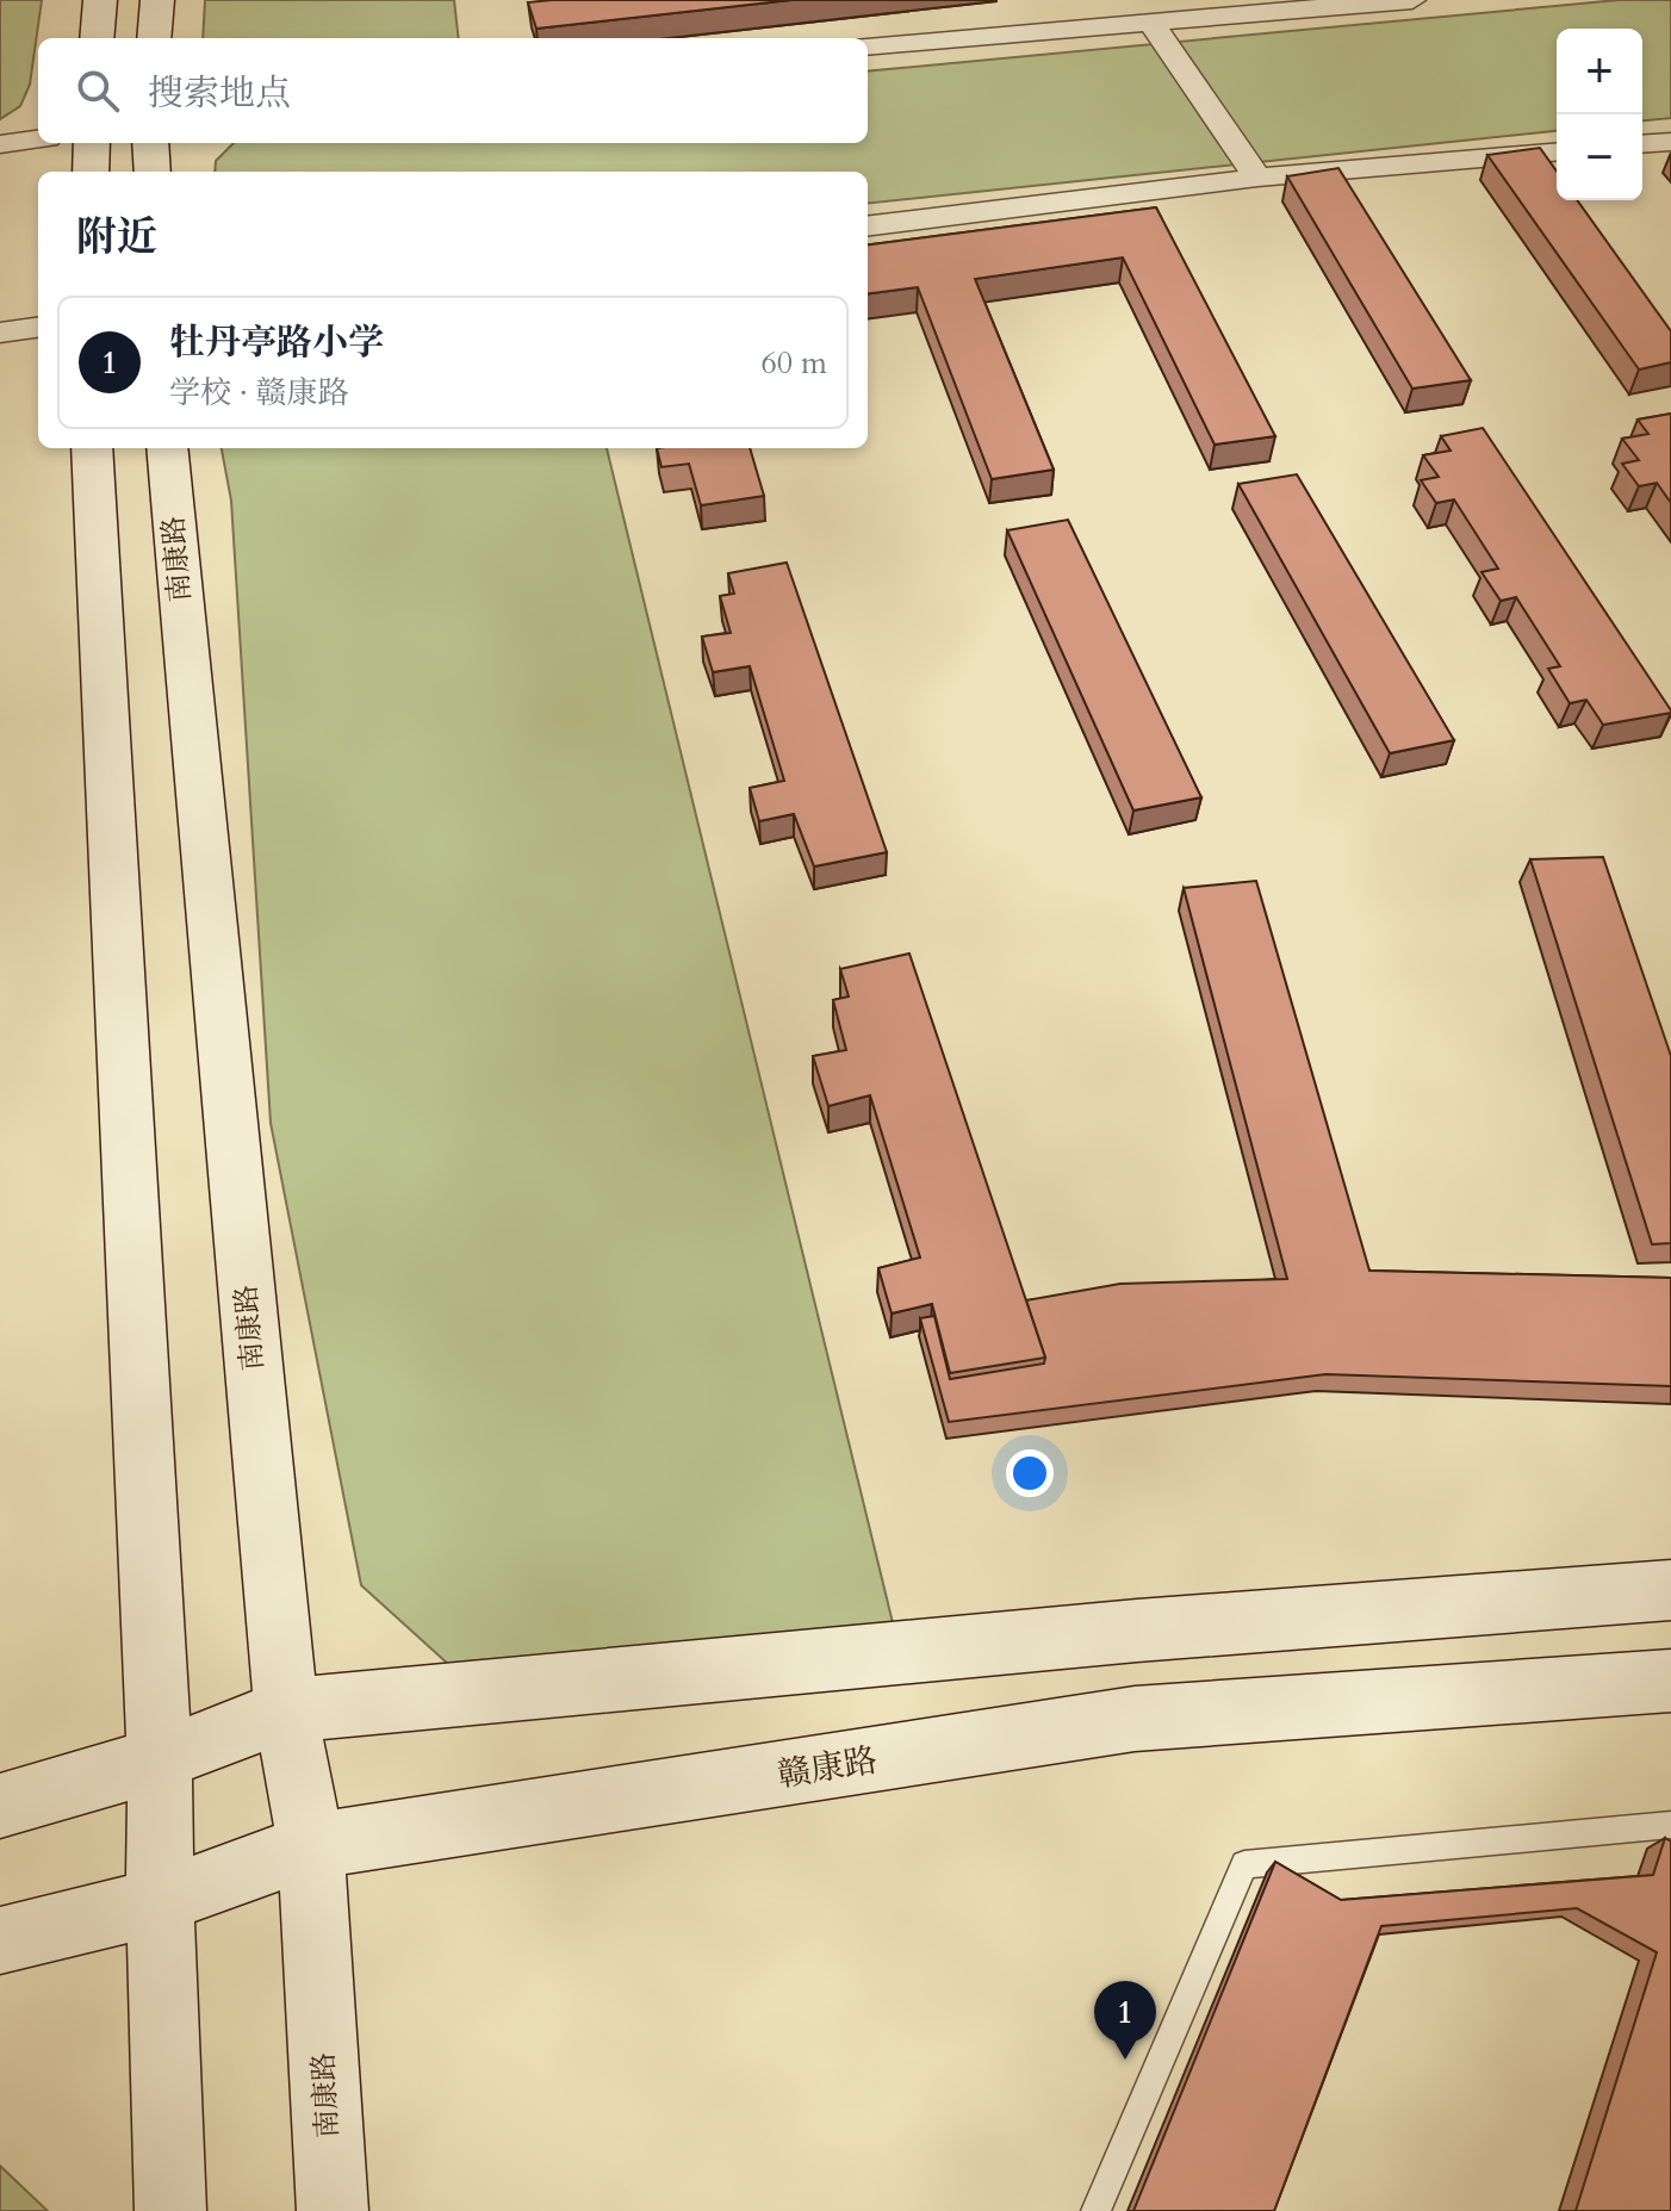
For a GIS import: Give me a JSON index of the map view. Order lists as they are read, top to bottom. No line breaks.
{"streets":{"main road":["南康路","赣康路"]},"crossings":[["南康路","赣康路"]],"page":{"map_buttons":["+","−"],"search":"搜索地点","heading":"附近","list":[{"mark":"1","name":"牡丹亭路小学","note":"学校 · 赣康路","value":"60 m"}],"pins":"1"}}
